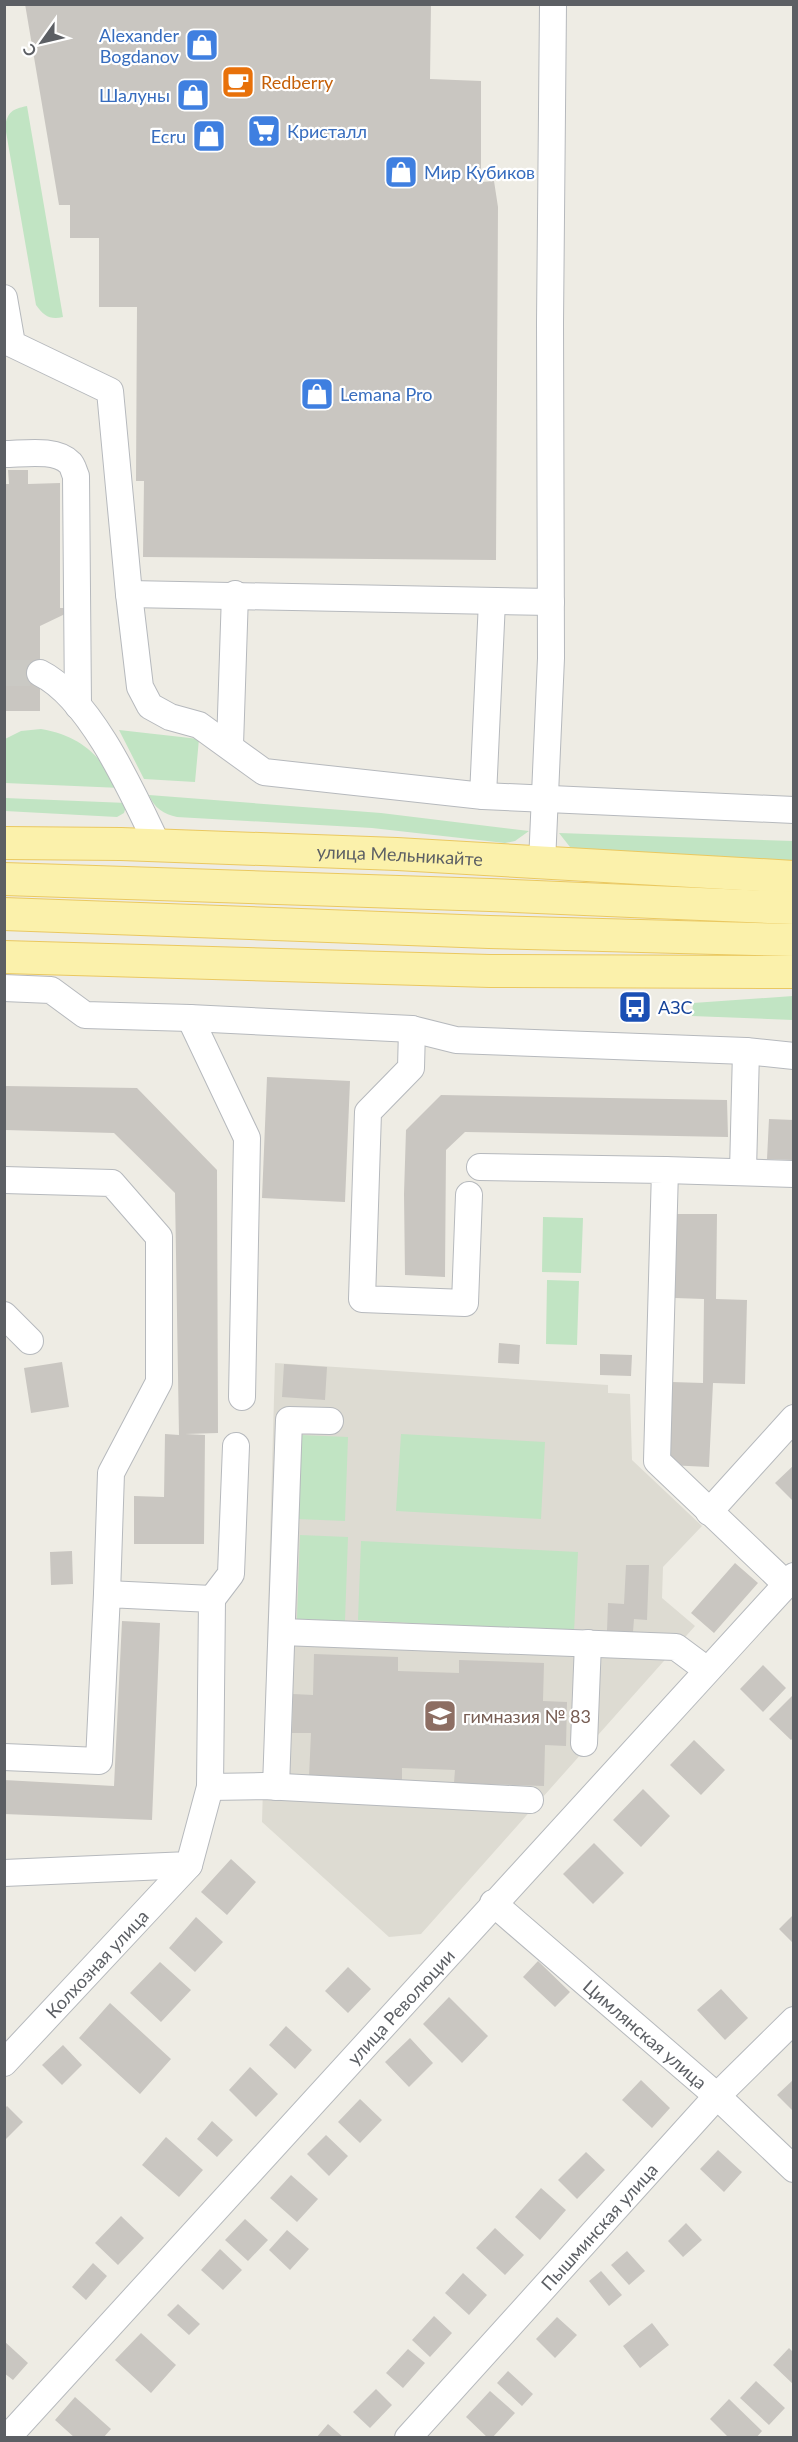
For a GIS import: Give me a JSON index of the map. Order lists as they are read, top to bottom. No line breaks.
{"streets":{"main road":["улица Мельникайте"],"street":["Колхозная улица","улица Революции","Цимлянская улица","Пышминская улица"]},"crossings":[["улица Революции","Цимлянская улица"],["Цимлянская улица","Пышминская улица"]],"places":{"shop":["Alexander Bogdanov","Шалуны","Ecru","Мир Кубиков","Lemana Pro"],"cafe":["Redberry"],"supermarket":["Кристалл"],"bus stop":["АЗС"],"school or university":["гимназия № 83"]},"north":"bottom left"}
